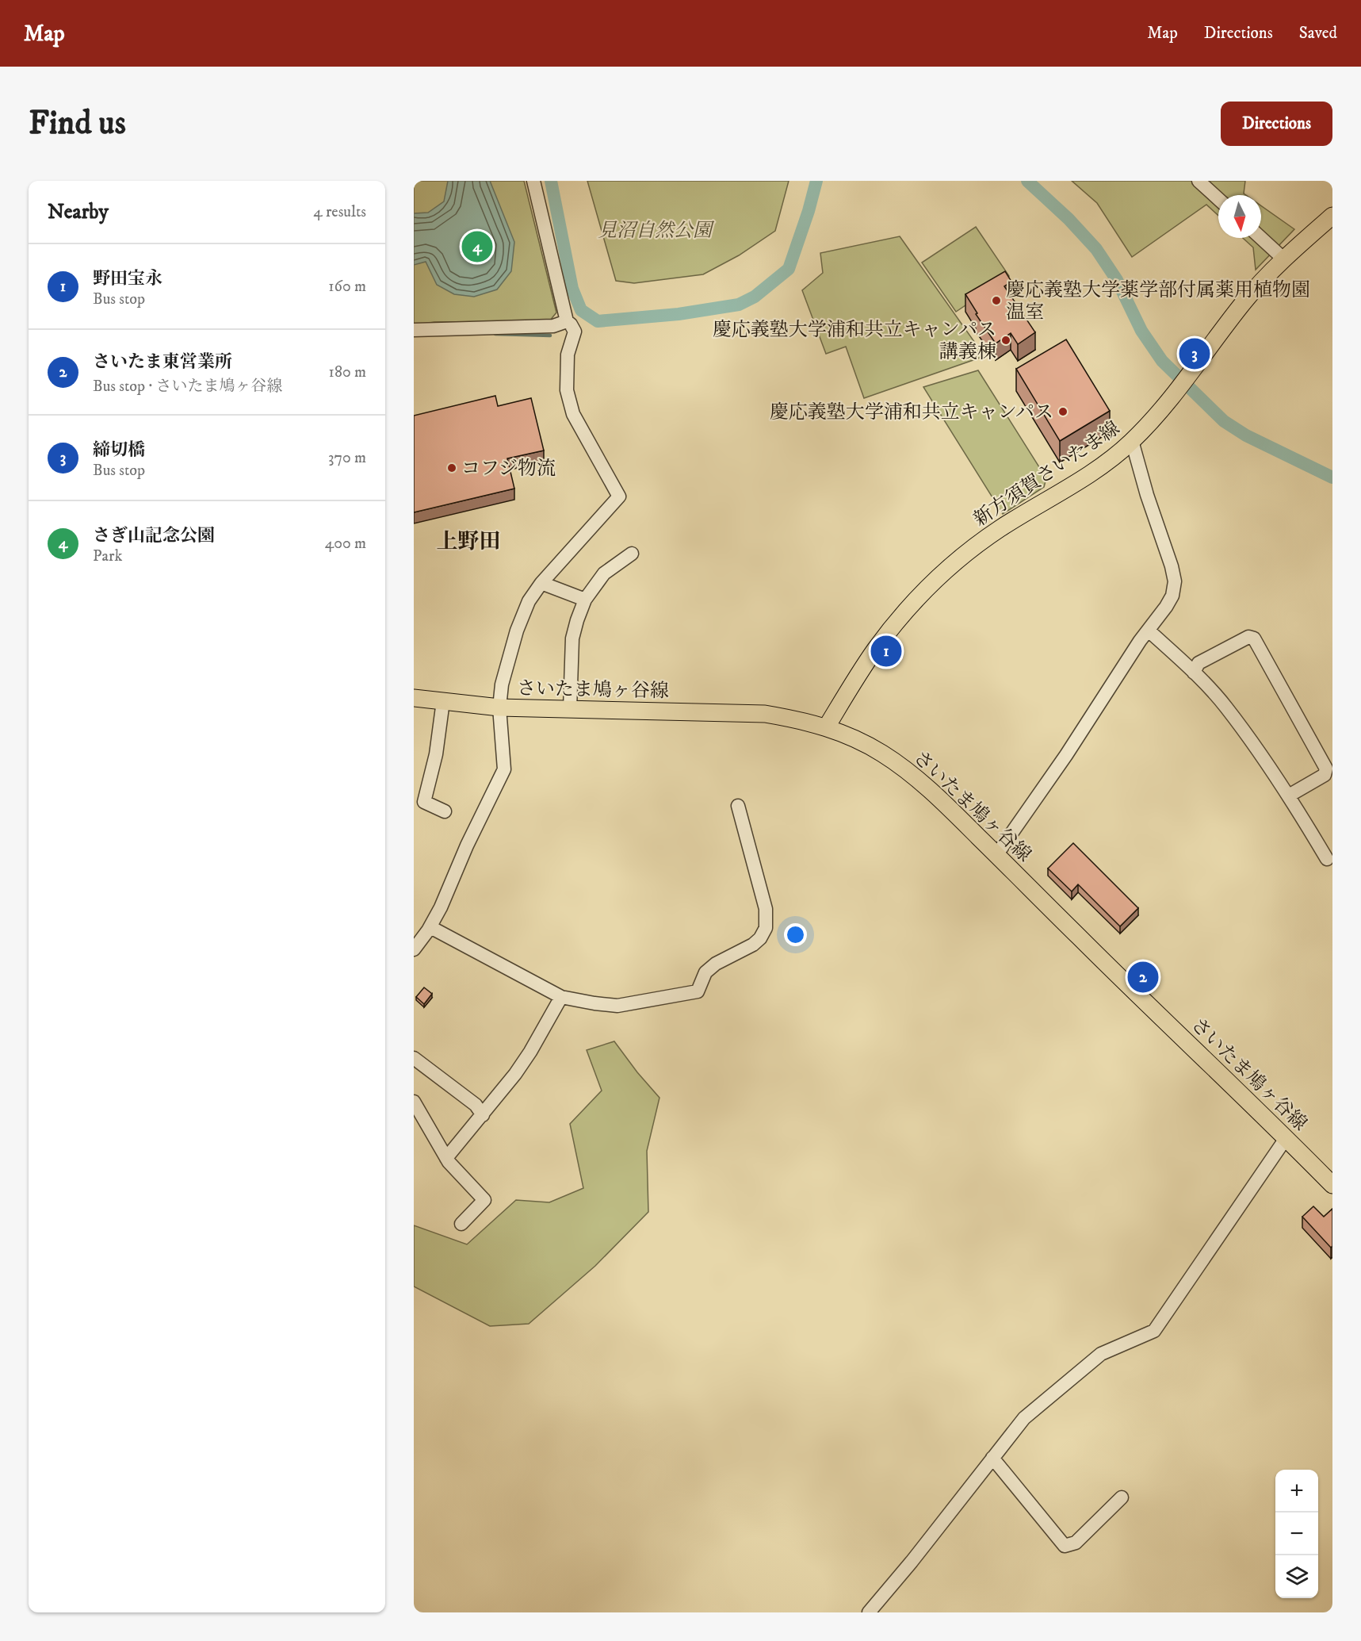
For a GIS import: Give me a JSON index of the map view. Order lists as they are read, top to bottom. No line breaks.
{"streets":{"main road":["新方須賀さいたま線","さいたま鳩ヶ谷線"]},"crossings":[["新方須賀さいたま線","さいたま鳩ヶ谷線"]],"districts":["上野田"],"parks":["見沼自然公園"],"places":["慶応義塾大学薬学部付属薬用植物園 温室","慶応義塾大学浦和共立キャンパス 講義棟","慶応義塾大学浦和共立キャンパス","コフジ物流"],"north":"bottom","page":{"header":"Map","nav":["Map","Directions","Saved"],"buttons":"Directions","title":"Find us","heading":["Nearby","4 results"],"pins":["4","3","1","2"],"list":[{"mark":"1","name":"野田宝永","note":"Bus stop","value":"160 m"},{"mark":"2","name":"さいたま東営業所","note":"Bus stop · さいたま鳩ヶ谷線","value":"180 m"},{"mark":"3","name":"締切橋","note":"Bus stop","value":"370 m"},{"mark":"4","name":"さぎ山記念公園","note":"Park","value":"400 m"}],"map_buttons":["+","−"]}}
